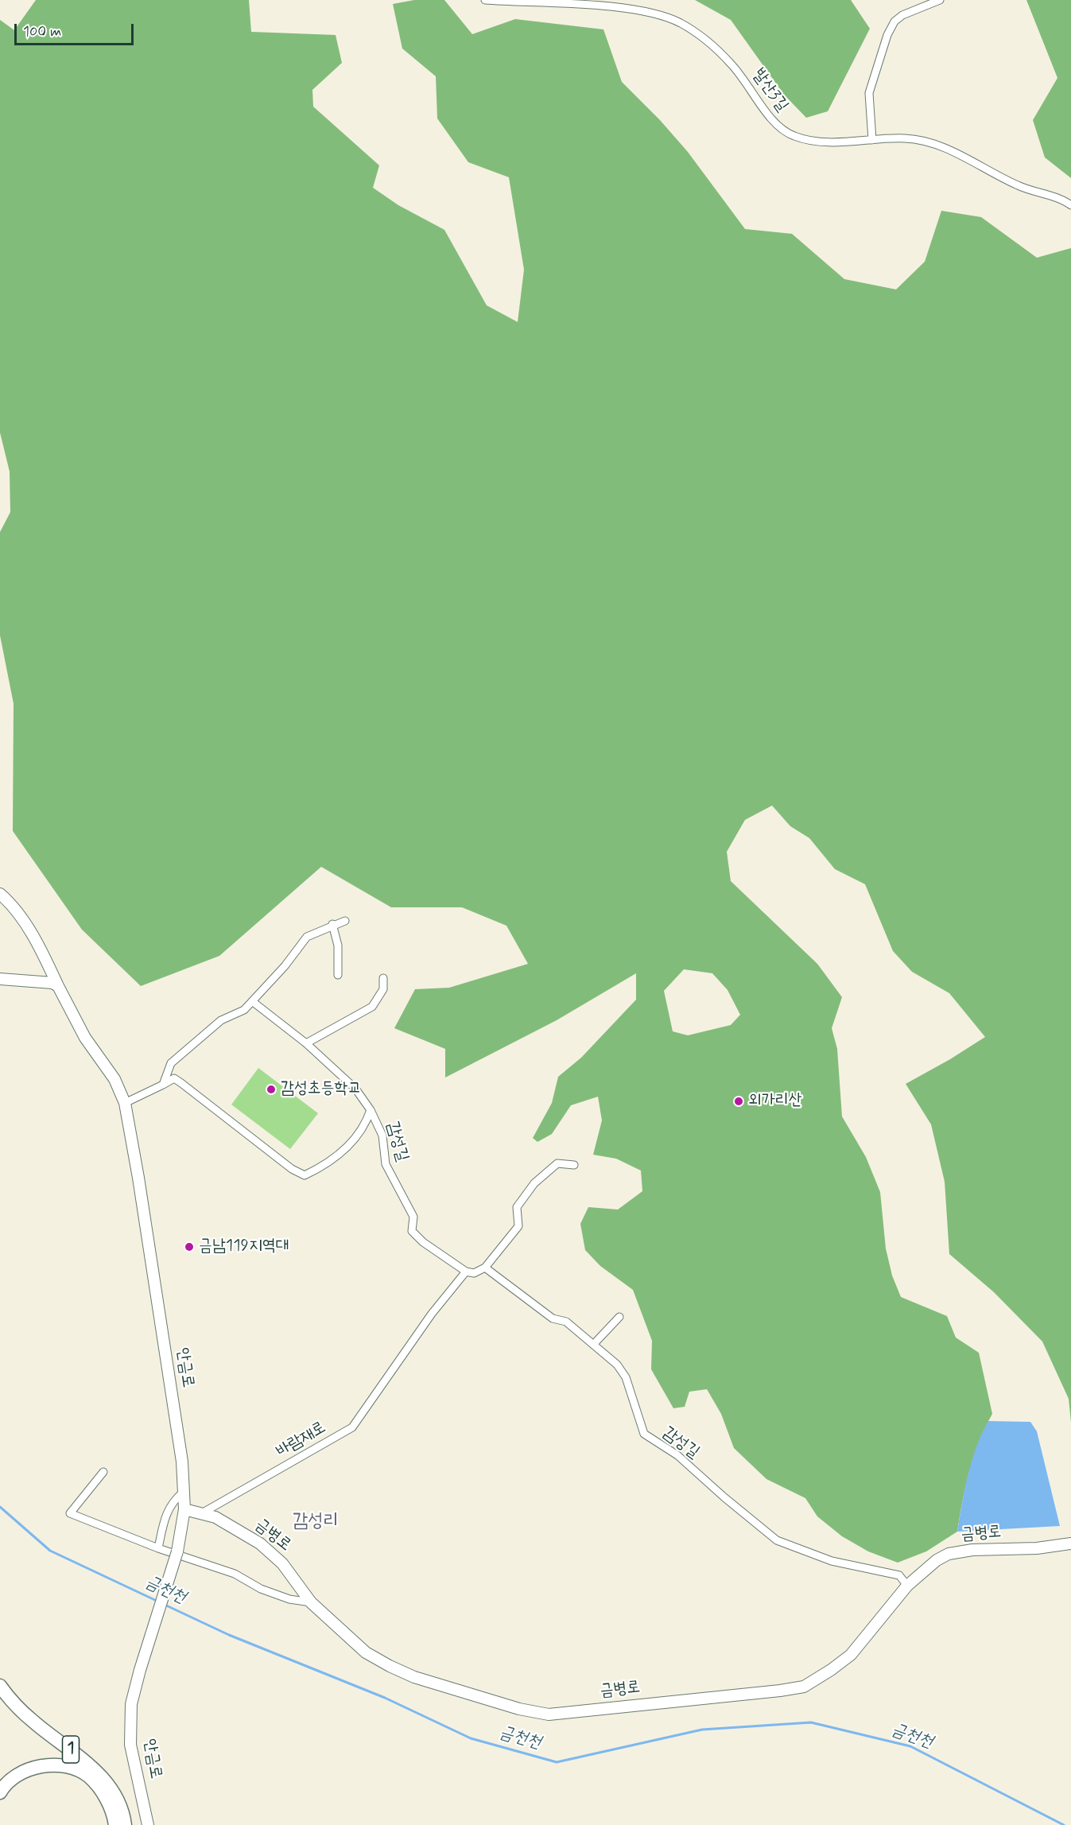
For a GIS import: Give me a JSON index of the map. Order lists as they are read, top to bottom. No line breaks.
{"streets":{"highway":["1"],"street":["발산3길","감성길","안금로","바람재로","금병로"]},"crossings":[["감성길","바람재로"],["감성길","금병로"],["안금로","금병로"],["바람재로","금병로"]],"districts":["감성리"],"water":["금천천"],"places":["감성초등학교","외가리산","금남119지역대"],"scale_bar":"100 m"}
